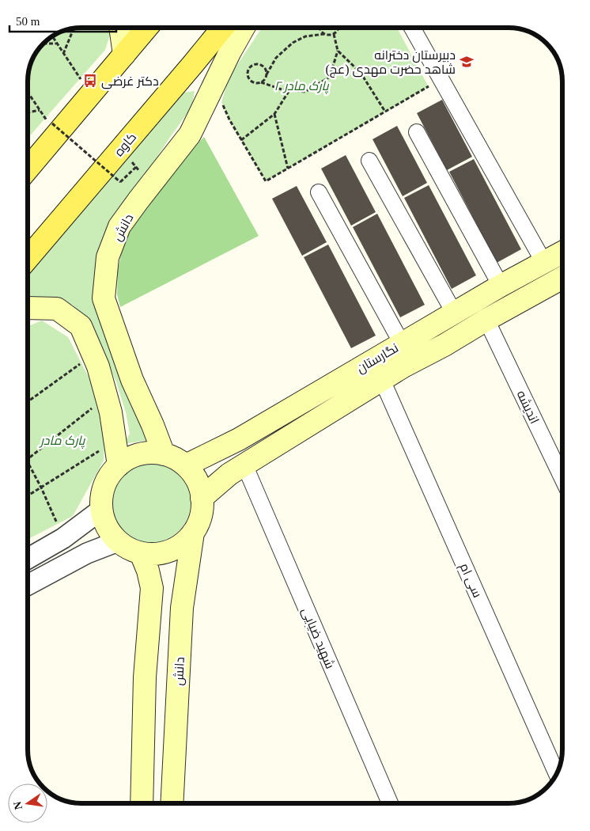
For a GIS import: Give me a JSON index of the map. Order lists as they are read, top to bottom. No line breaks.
{"streets":{"main road":["کاوه","دانش","نگارستان"],"street":["اندیشه","سی ام","شهید ضیایی"]},"crossings":[["دانش","نگارستان"],["نگارستان","اندیشه"],["نگارستان","سی ام"],["نگارستان","شهید ضیایی"]],"parks":["پارک مادر ۲","پارک مادر"],"places":{"school or university":["دبیرستان دخترانه شاهد حضرت مهدی (عج)"],"bus stop":["دکتر غرضی"]},"scale_bar":"50 m","north":"left"}
